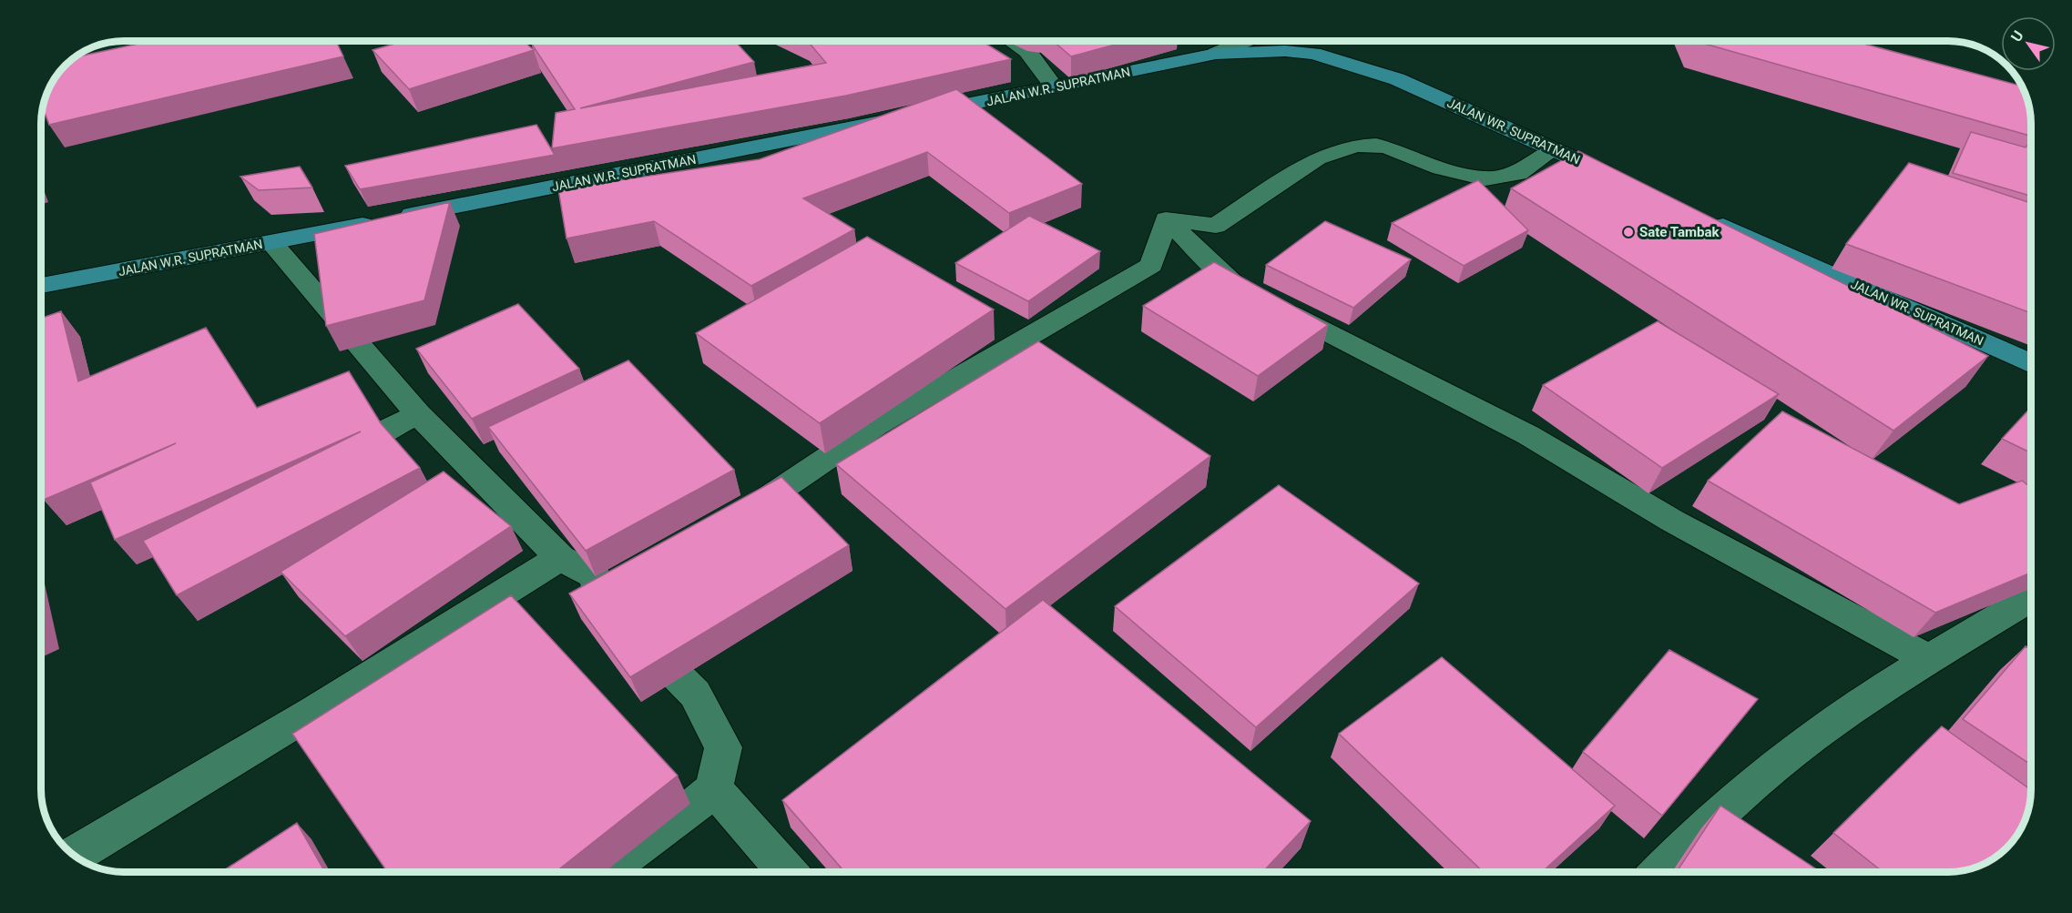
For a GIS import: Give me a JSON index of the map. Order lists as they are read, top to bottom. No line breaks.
{"streets":{"main road":["JALAN W.R. SUPRATMAN","JALAN WR. SUPRATMAN"]},"crossings":[["JALAN W.R. SUPRATMAN","JALAN WR. SUPRATMAN"]],"places":["Sate Tambak"],"north":"top left"}
